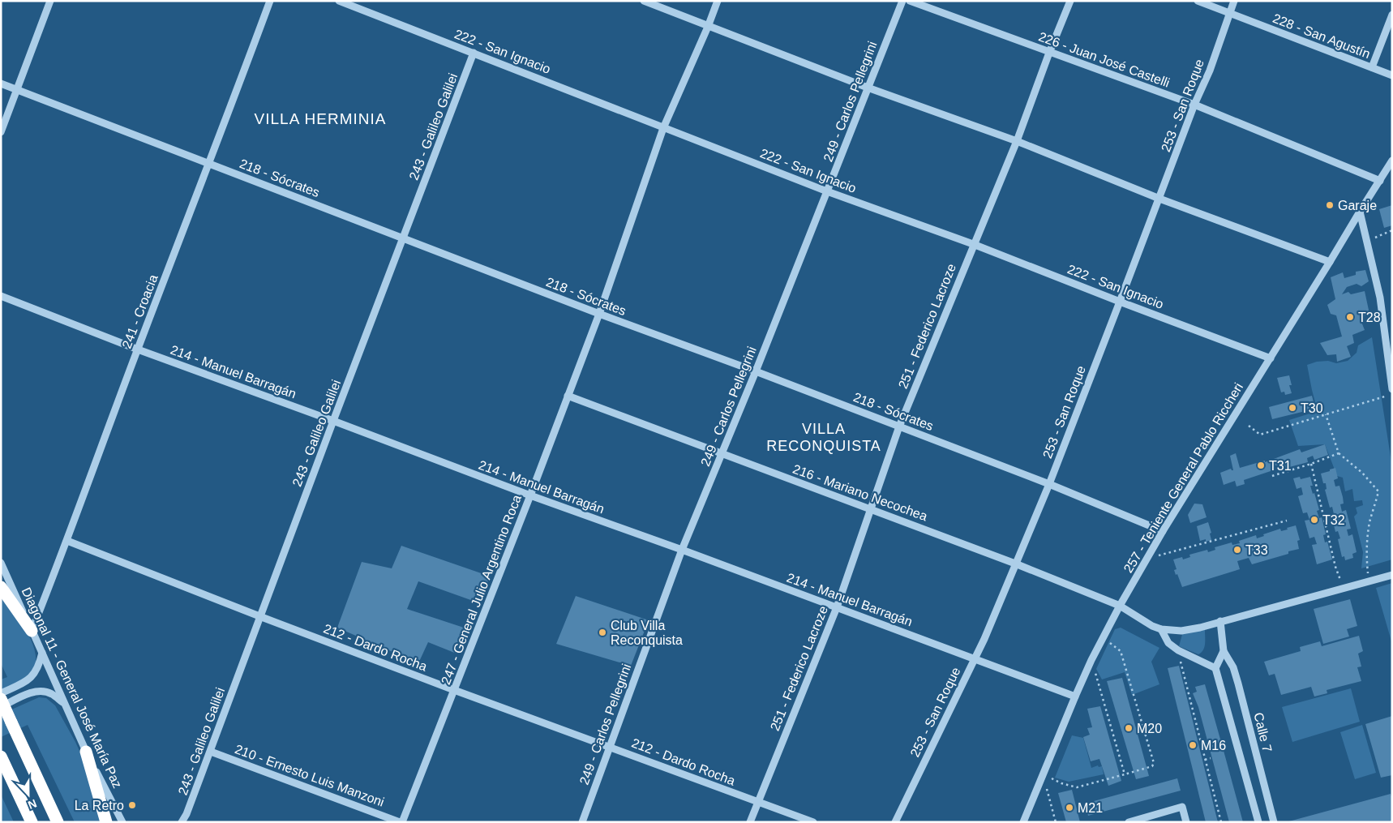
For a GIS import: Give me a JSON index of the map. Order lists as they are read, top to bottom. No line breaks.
{"streets":{"street":["228 - San Agustín","222 - San Ignacio","226 - Juan José Castelli","249 - Carlos Pellegrini","253 - San Roque","243 - Galileo Galilei","218 - Sócrates","241 - Croacia","251 - Federico Lacroze","214 - Manuel Barragán","257 - Teniente General Pablo Riccheri","216 - Mariano Necochea","247 - General Julio Argentino Roca","212 - Dardo Rocha","Diagonal 11 - General José María Paz","Calle 7","210 - Ernesto Luis Manzoni"]},"crossings":[["228 - San Agustín","253 - San Roque"],["222 - San Ignacio","249 - Carlos Pellegrini"],["222 - San Ignacio","253 - San Roque"],["222 - San Ignacio","243 - Galileo Galilei"],["222 - San Ignacio","251 - Federico Lacroze"],["222 - San Ignacio","257 - Teniente General Pablo Riccheri"],["222 - San Ignacio","247 - General Julio Argentino Roca"],["226 - Juan José Castelli","253 - San Roque"],["226 - Juan José Castelli","251 - Federico Lacroze"],["226 - Juan José Castelli","257 - Teniente General Pablo Riccheri"],["249 - Carlos Pellegrini","218 - Sócrates"],["249 - Carlos Pellegrini","214 - Manuel Barragán"],["249 - Carlos Pellegrini","216 - Mariano Necochea"],["249 - Carlos Pellegrini","212 - Dardo Rocha"],["253 - San Roque","218 - Sócrates"],["253 - San Roque","214 - Manuel Barragán"],["253 - San Roque","216 - Mariano Necochea"],["243 - Galileo Galilei","218 - Sócrates"],["243 - Galileo Galilei","214 - Manuel Barragán"],["243 - Galileo Galilei","212 - Dardo Rocha"],["243 - Galileo Galilei","210 - Ernesto Luis Manzoni"],["218 - Sócrates","241 - Croacia"],["218 - Sócrates","251 - Federico Lacroze"],["218 - Sócrates","257 - Teniente General Pablo Riccheri"],["218 - Sócrates","247 - General Julio Argentino Roca"],["241 - Croacia","214 - Manuel Barragán"],["241 - Croacia","212 - Dardo Rocha"],["241 - Croacia","Diagonal 11 - General José María Paz"],["251 - Federico Lacroze","214 - Manuel Barragán"],["251 - Federico Lacroze","216 - Mariano Necochea"],["251 - Federico Lacroze","212 - Dardo Rocha"],["214 - Manuel Barragán","257 - Teniente General Pablo Riccheri"],["214 - Manuel Barragán","247 - General Julio Argentino Roca"],["257 - Teniente General Pablo Riccheri","216 - Mariano Necochea"],["216 - Mariano Necochea","247 - General Julio Argentino Roca"],["247 - General Julio Argentino Roca","212 - Dardo Rocha"],["247 - General Julio Argentino Roca","210 - Ernesto Luis Manzoni"]],"districts":["VILLA HERMINIA","VILLA RECONQUISTA"],"places":["Garaje","T28","T30","T31","T32","T33","Club Villa Reconquista","M20","M16","La Retro","M21"],"north":"bottom"}
